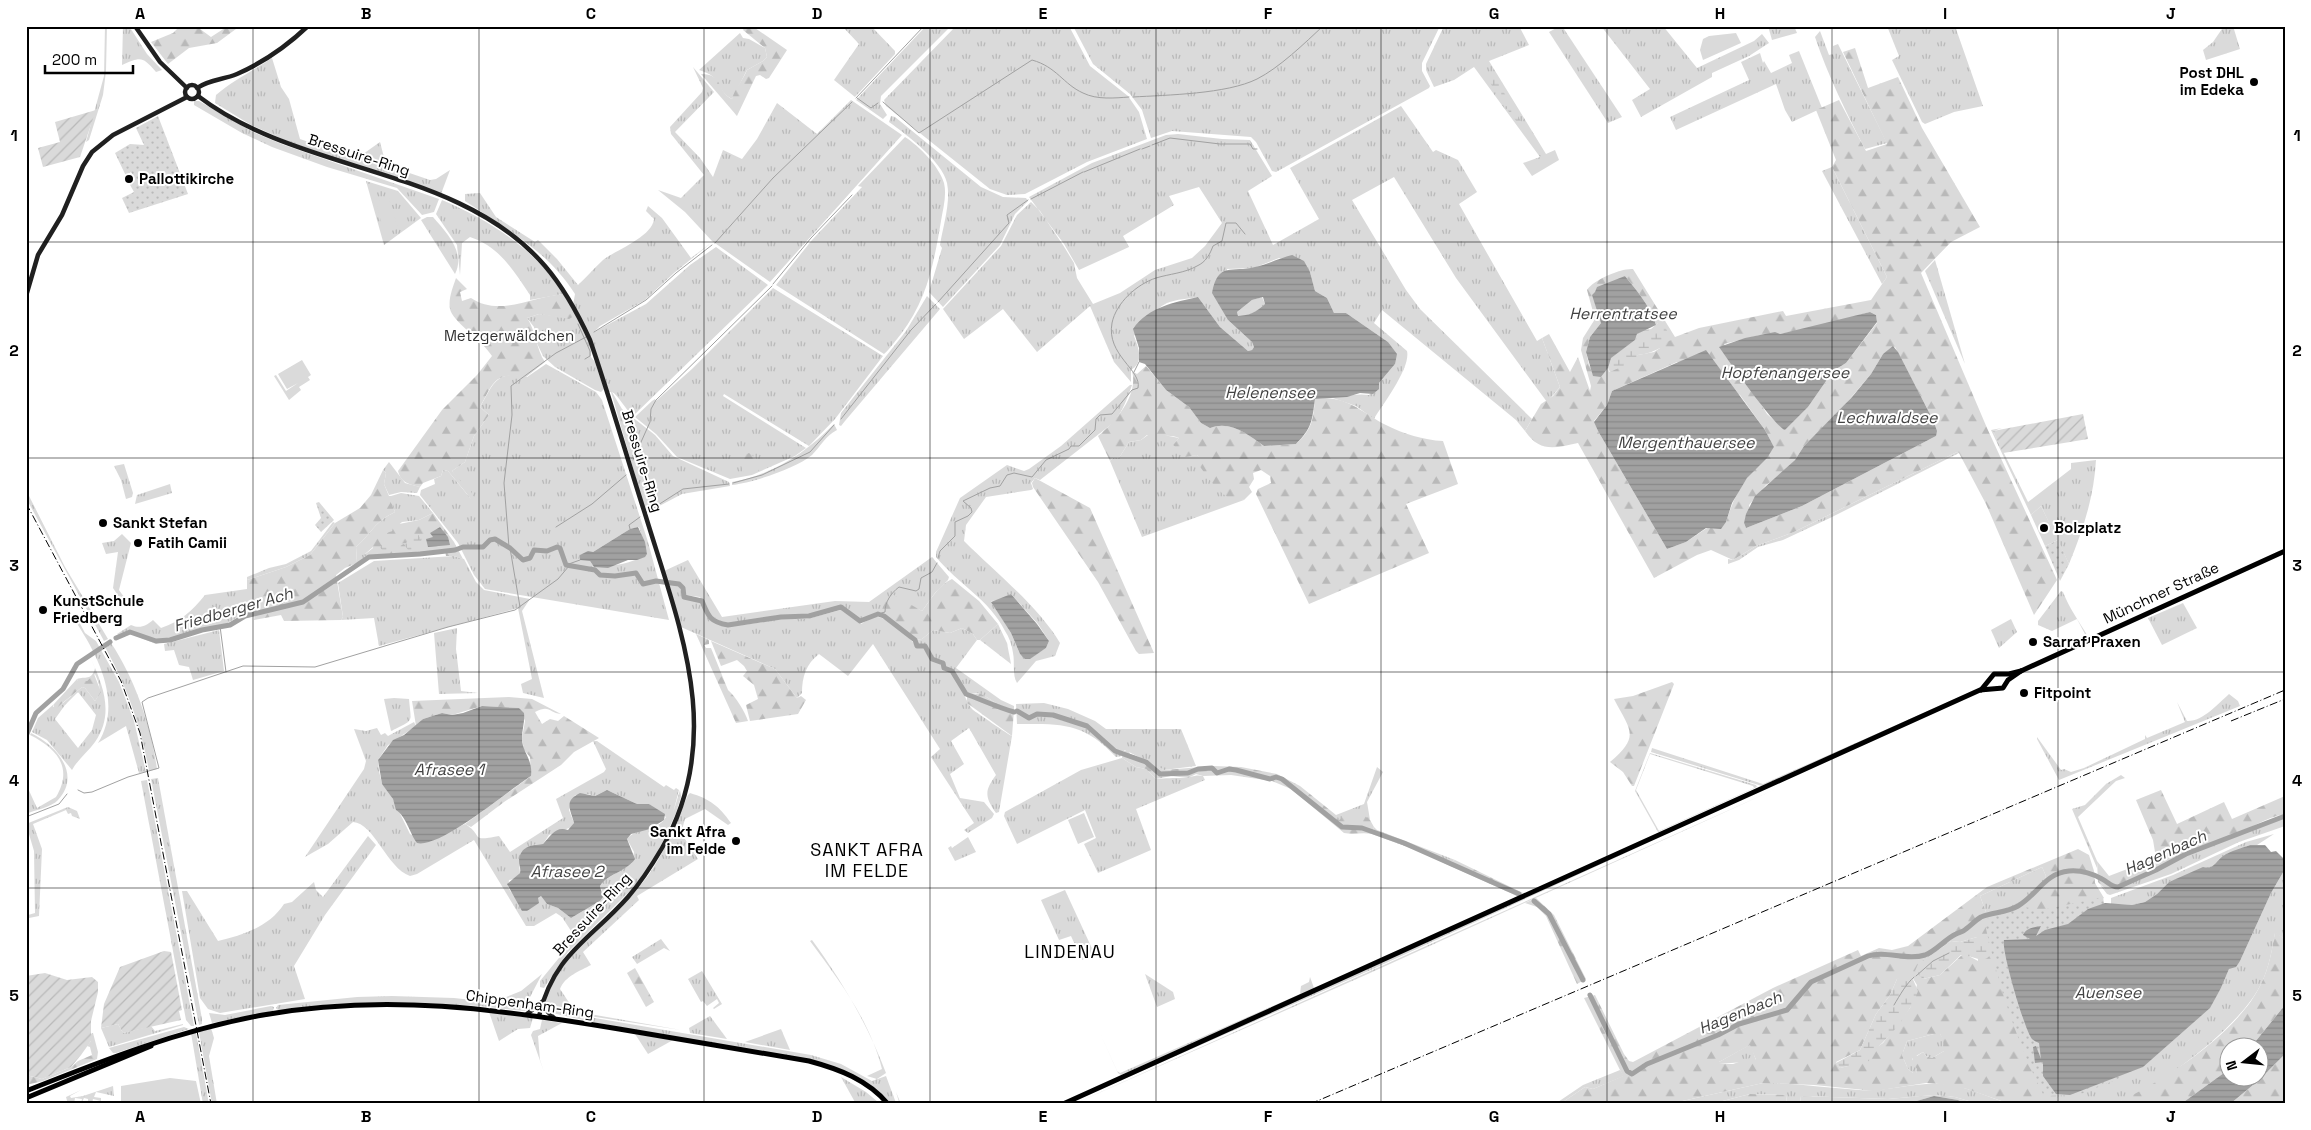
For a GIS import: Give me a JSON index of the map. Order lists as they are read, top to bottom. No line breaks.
{"streets":{"main road":["Bressuire-Ring","Münchner Straße","Chippenham-Ring"]},"crossings":[["Bressuire-Ring","Chippenham-Ring"]],"districts":["SANKT AFRA IM FELDE","LINDENAU"],"water":["Herrentratsee","Hopfenangersee","Helenensee","Lechwaldsee","Mergenthauersee","Friedberger Ach","Afrasee 1","Hagenbach","Afrasee 2","Auensee"],"parks":["Metzgerwäldchen"],"places":["Post DHL im Edeka","Pallottikirche","Sankt Stefan","Bolzplatz","Fatih Camii","KunstSchule Friedberg","Sarraf Praxen","Fitpoint","Sankt Afra im Felde"],"scale_bar":"200 m","north":"left","grid":{"columns":["A","B","C","D","E","F","G","H","I","J"],"rows":["1","2","3","4","5"]}}
